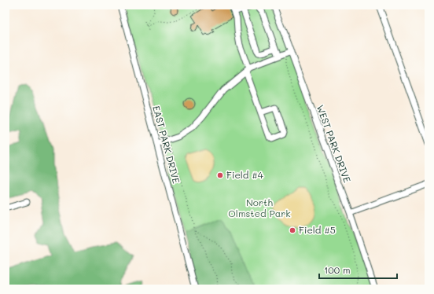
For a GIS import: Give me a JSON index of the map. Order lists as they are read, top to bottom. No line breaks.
{"streets":{"street":["WEST PARK DRIVE","EAST PARK DRIVE"]},"parks":["North Olmsted Park"],"places":["Field #4","Field #5"],"scale_bar":"100 m"}
